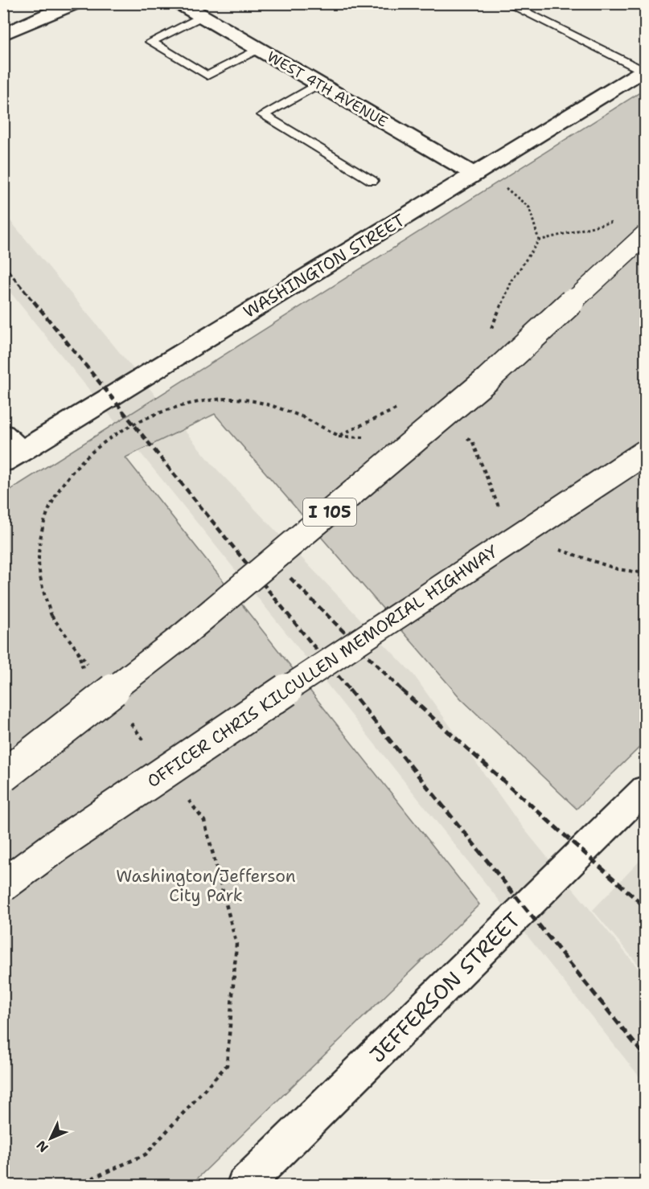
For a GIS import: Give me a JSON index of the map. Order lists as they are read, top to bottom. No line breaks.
{"streets":{"main road":["WEST 4TH AVENUE","WASHINGTON STREET","I 105","OFFICER CHRIS KILCULLEN MEMORIAL HIGHWAY","JEFFERSON STREET"]},"crossings":[["WEST 4TH AVENUE","WASHINGTON STREET"]],"parks":["Washington/Jefferson City Park"],"north":"bottom left"}
